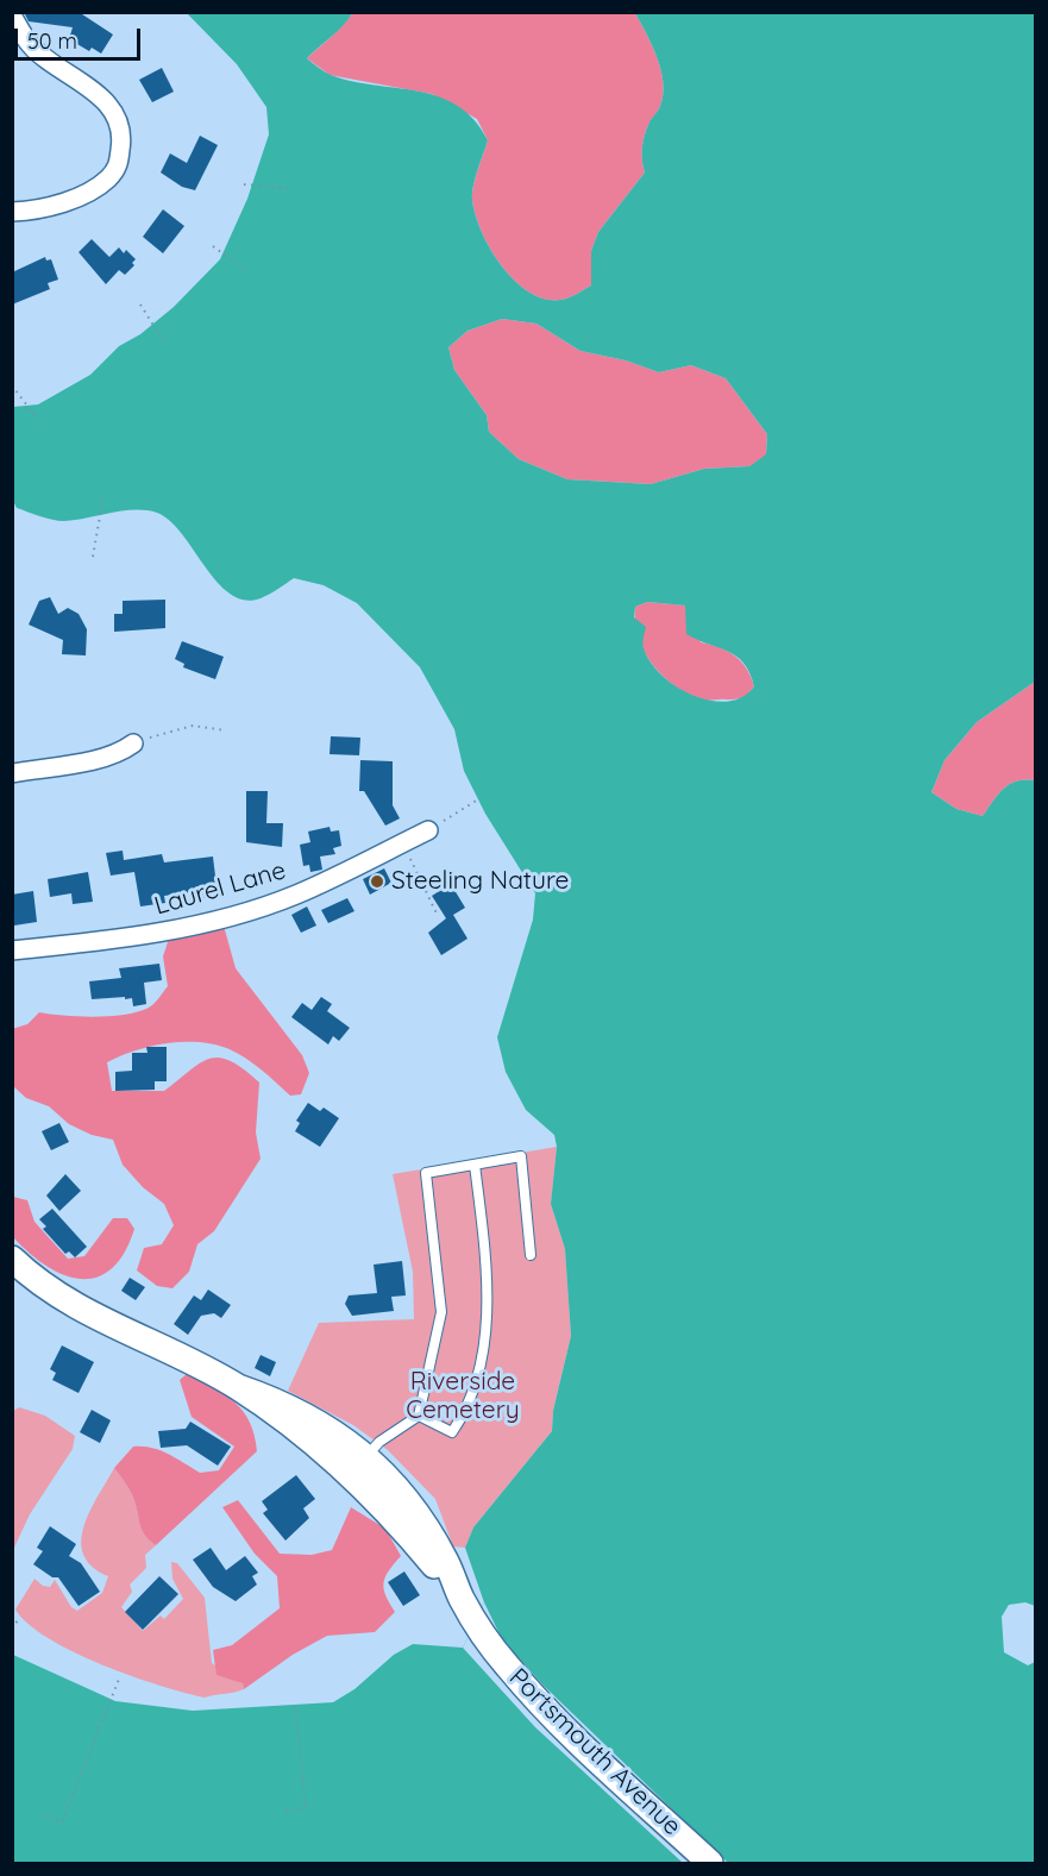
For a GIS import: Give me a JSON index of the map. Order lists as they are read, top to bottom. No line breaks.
{"streets":{"main road":["Portsmouth Avenue"],"street":["Laurel Lane"]},"parks":["Riverside Cemetery"],"places":["Steeling Nature"],"scale_bar":"50 m"}
